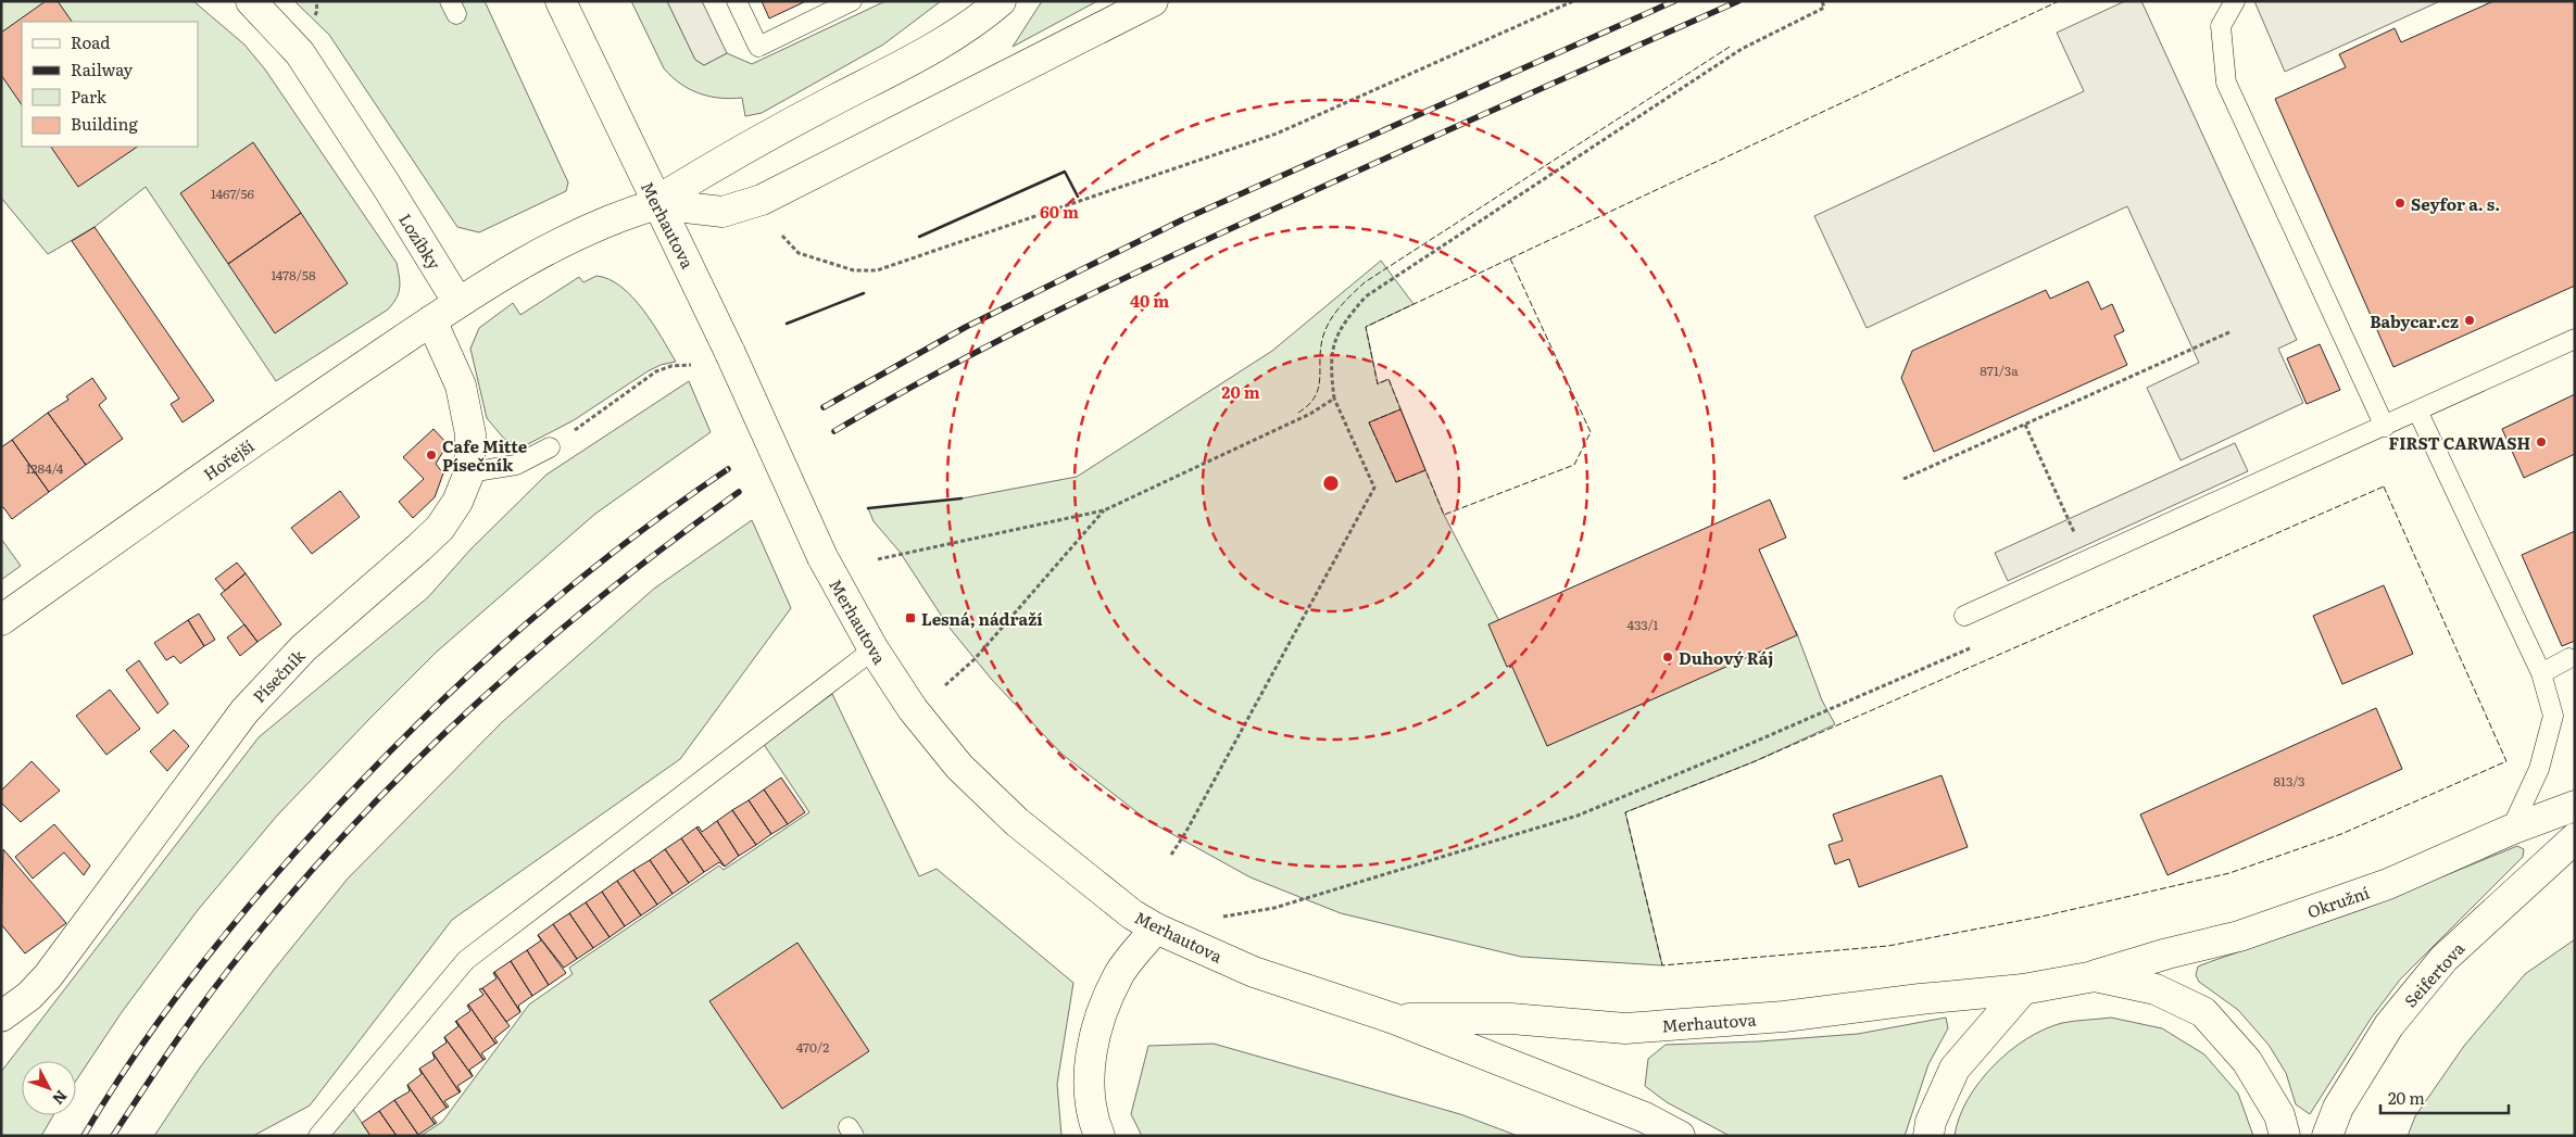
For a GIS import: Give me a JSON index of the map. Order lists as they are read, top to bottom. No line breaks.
{"streets":{"main road":["Merhautova","Lozíbky","Hořejší","Písečník","Okružní","Seifertova"]},"crossings":[["Merhautova","Okružní"],["Lozíbky","Hořejší"],["Hořejší","Písečník"]],"places":{"other":["Seyfor a. s.","Babycar.cz","FIRST CARWASH","Cafe Mitte Písečník","Duhový Ráj"],"transit":["Lesná, nádraží"]},"house_numbers":["1467/56","1478/58","871/3a","1284/4","433/1","813/3","470/2"],"legend":["Road","Railway","Park","Building"],"scale_bar":"20 m","north":"bottom right","rings":["60 m","40 m","20 m"]}
